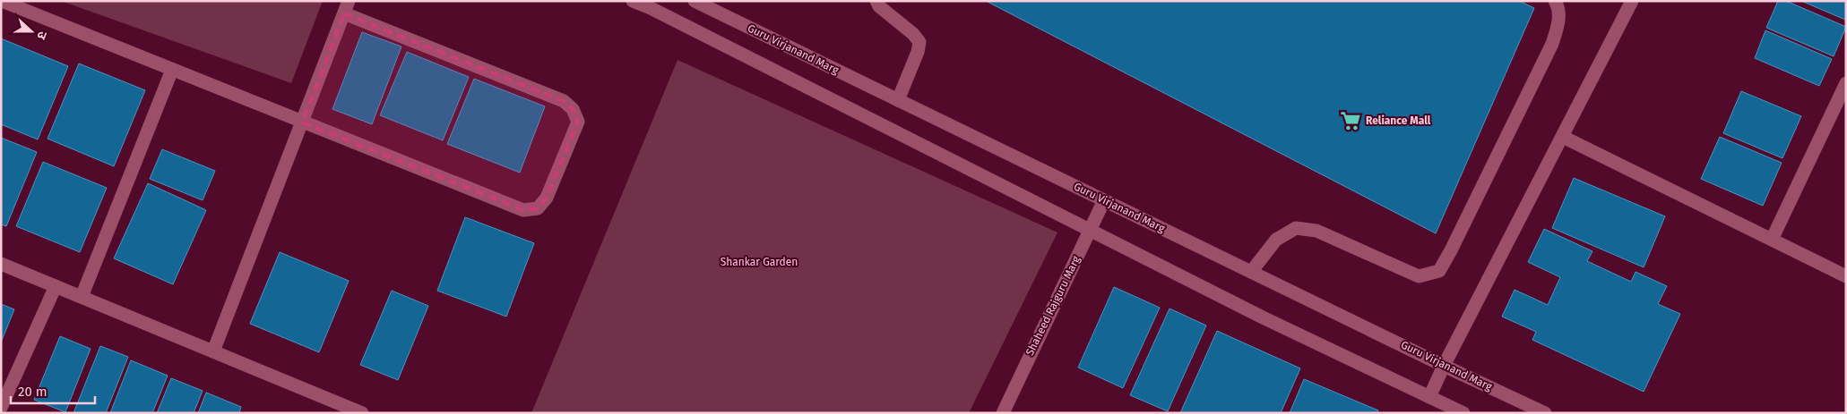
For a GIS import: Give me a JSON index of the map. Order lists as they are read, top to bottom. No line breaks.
{"streets":{"street":["Guru Virjanand Marg","Shaheed Rajguru Marg"]},"crossings":[["Guru Virjanand Marg","Shaheed Rajguru Marg"]],"parks":["Shankar Garden"],"places":{"supermarket":["Reliance Mall"]},"scale_bar":"20 m","north":"right"}
